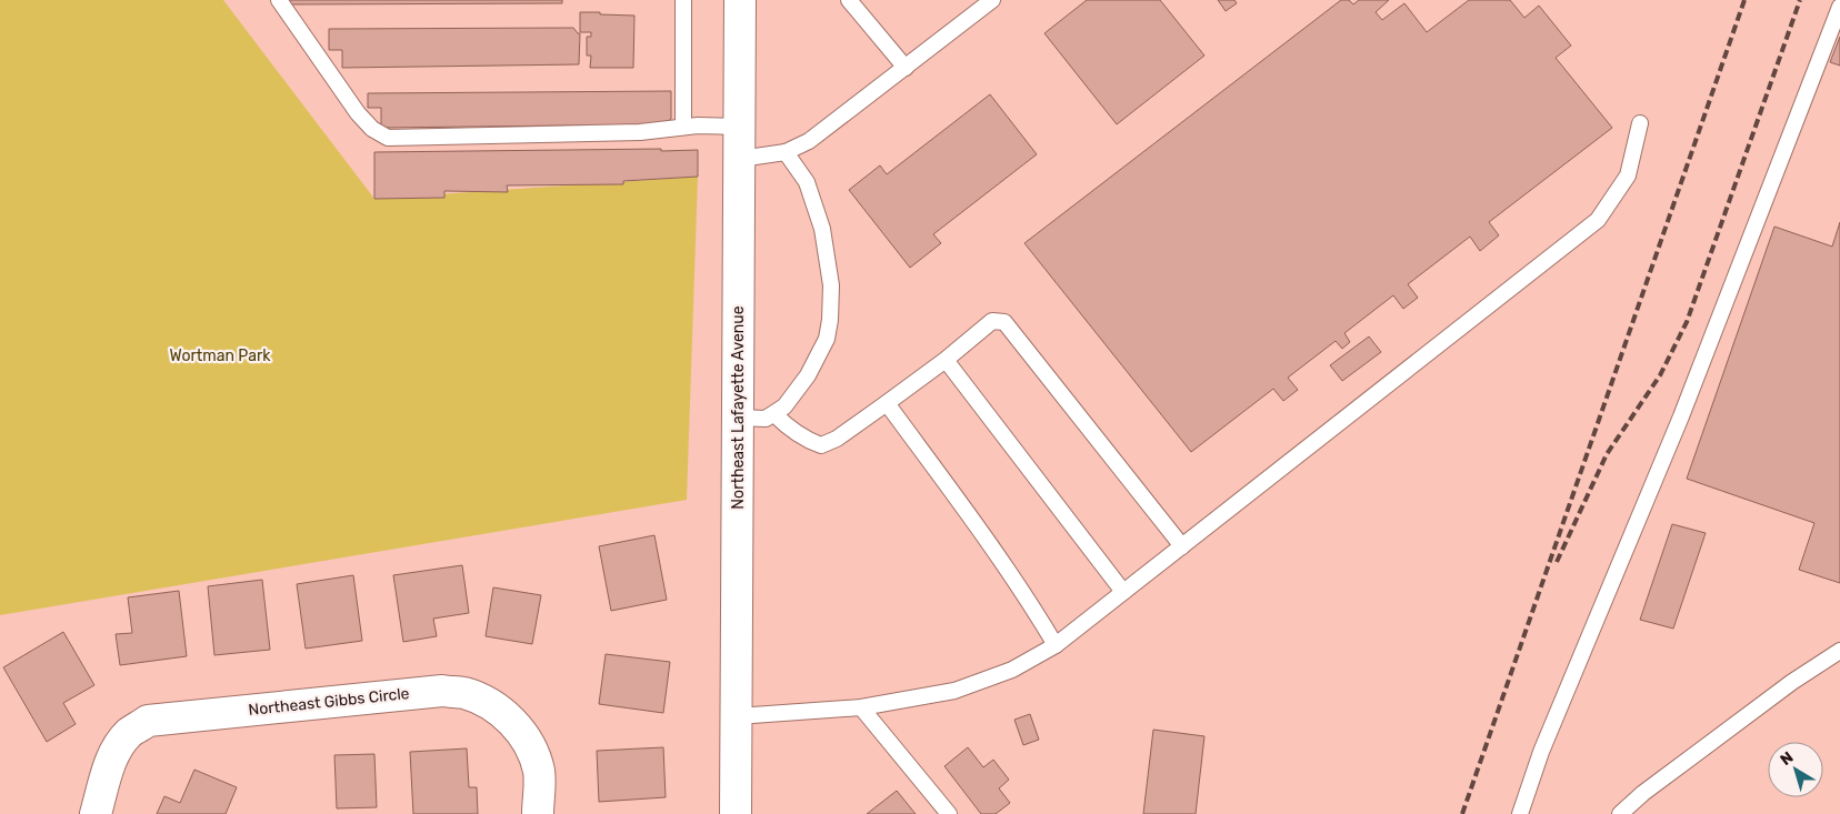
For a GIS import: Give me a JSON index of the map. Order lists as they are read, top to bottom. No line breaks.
{"streets":{"main road":["Northeast Lafayette Avenue","Northeast Gibbs Circle"]},"parks":["Wortman Park"],"north":"top left"}
